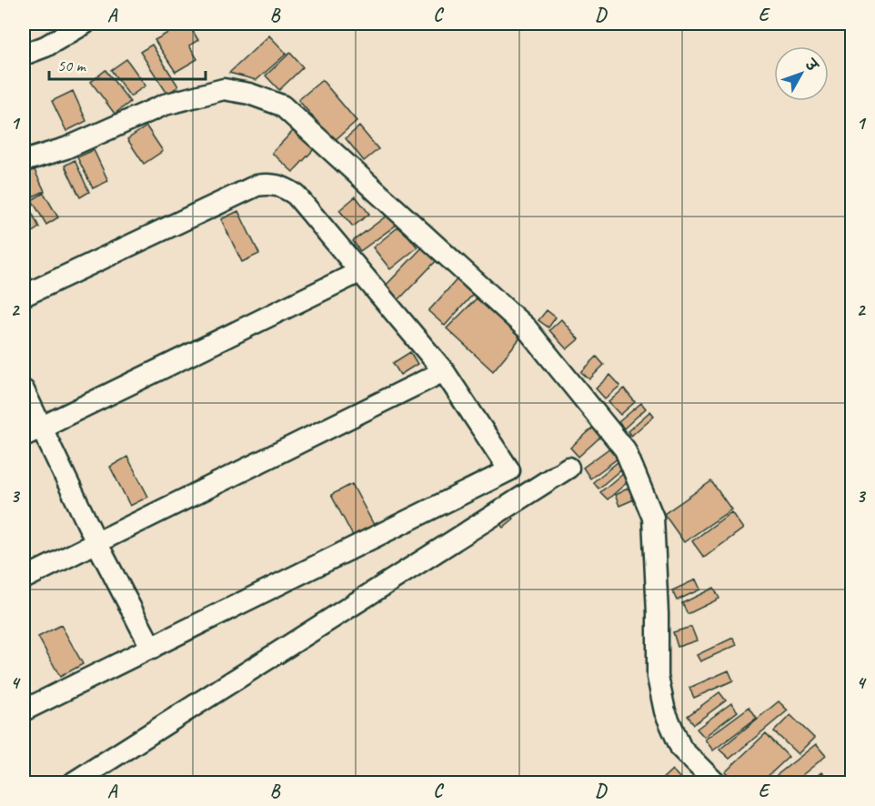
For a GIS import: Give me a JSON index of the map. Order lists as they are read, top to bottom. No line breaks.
{"scale_bar":"50 m","north":"top right","grid":{"columns":["A","B","C","D","E"],"rows":["1","2","3","4"]}}
